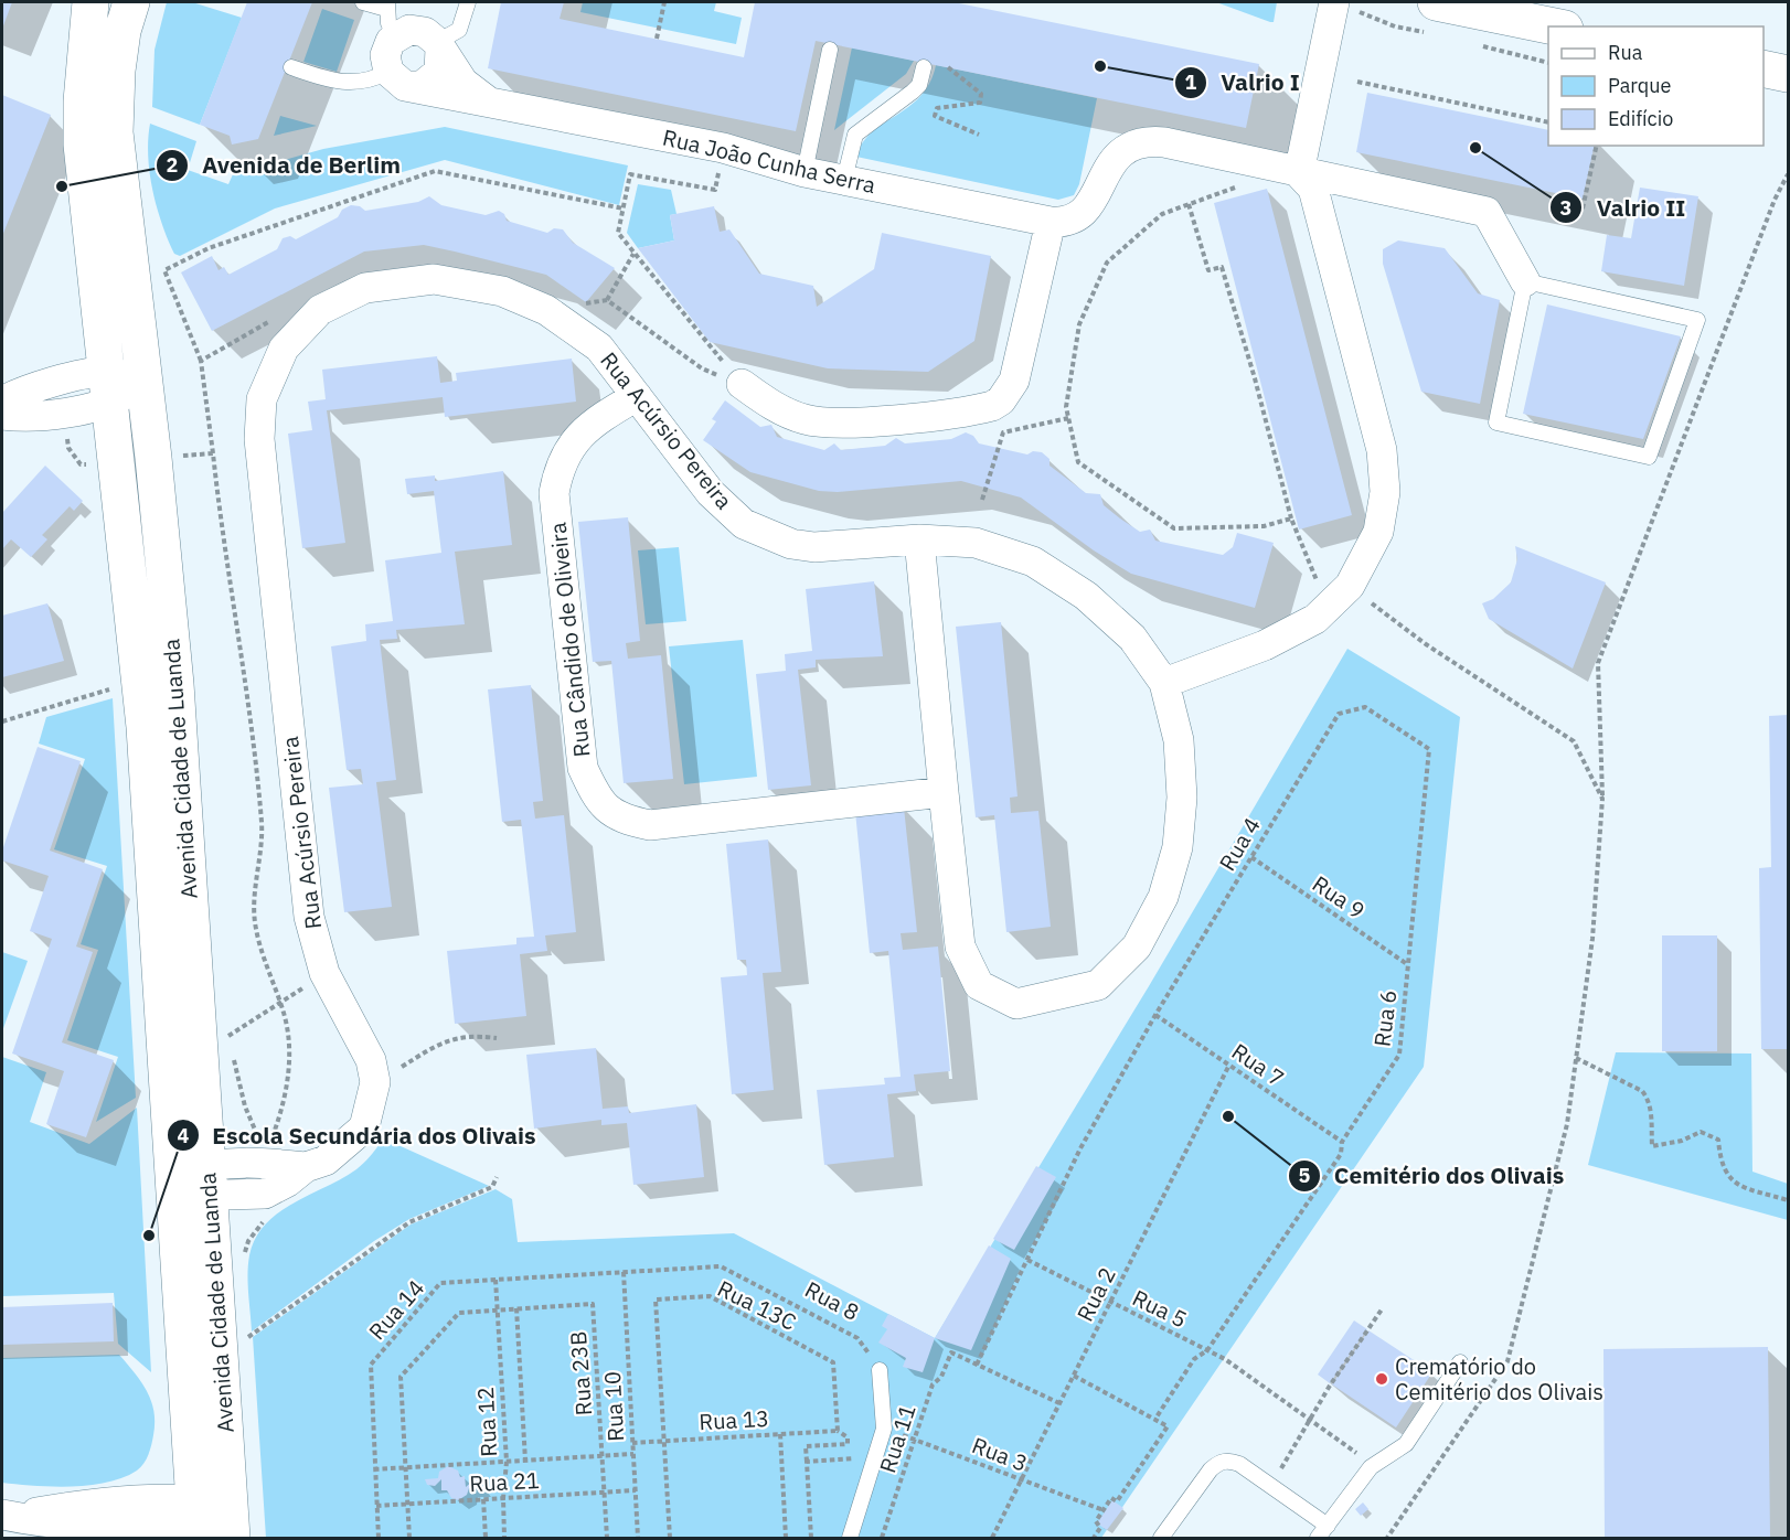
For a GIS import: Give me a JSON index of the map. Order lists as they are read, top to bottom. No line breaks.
{"streets":{"main road":["Avenida Cidade de Luanda"],"street":["Rua João Cunha Serra","Rua Acúrsio Pereira","Rua Cândido de Oliveira"],"path":["Rua 4","Rua 9","Rua 6","Rua 7","Rua 2","Rua 8","Rua 13C","Rua 5","Rua 14","Rua 23B","Rua 10","Rua 13","Rua 12","Rua 11","Rua 3","Rua 21"]},"crossings":[["Rua Acúrsio Pereira","Rua Cândido de Oliveira"],["Rua 4","Rua 9"],["Rua 4","Rua 6"],["Rua 4","Rua 7"],["Rua 4","Rua 5"],["Rua 4","Rua 11"],["Rua 9","Rua 6"],["Rua 6","Rua 7"],["Rua 6","Rua 5"],["Rua 7","Rua 2"],["Rua 2","Rua 5"],["Rua 2","Rua 3"],["Rua 8","Rua 14"],["Rua 8","Rua 10"],["Rua 13C","Rua 13"],["Rua 14","Rua 10"],["Rua 14","Rua 12"],["Rua 14","Rua 21"],["Rua 23B","Rua 12"],["Rua 23B","Rua 21"],["Rua 10","Rua 13"],["Rua 10","Rua 21"],["Rua 12","Rua 21"],["Rua 11","Rua 3"]],"places":["Valrio I","Valrio II","Avenida de Berlim","Cemitério dos Olivais","Escola Secundária dos Olivais","Crematório do Cemitério dos Olivais"],"legend":["Rua","Parque","Edifício"]}
